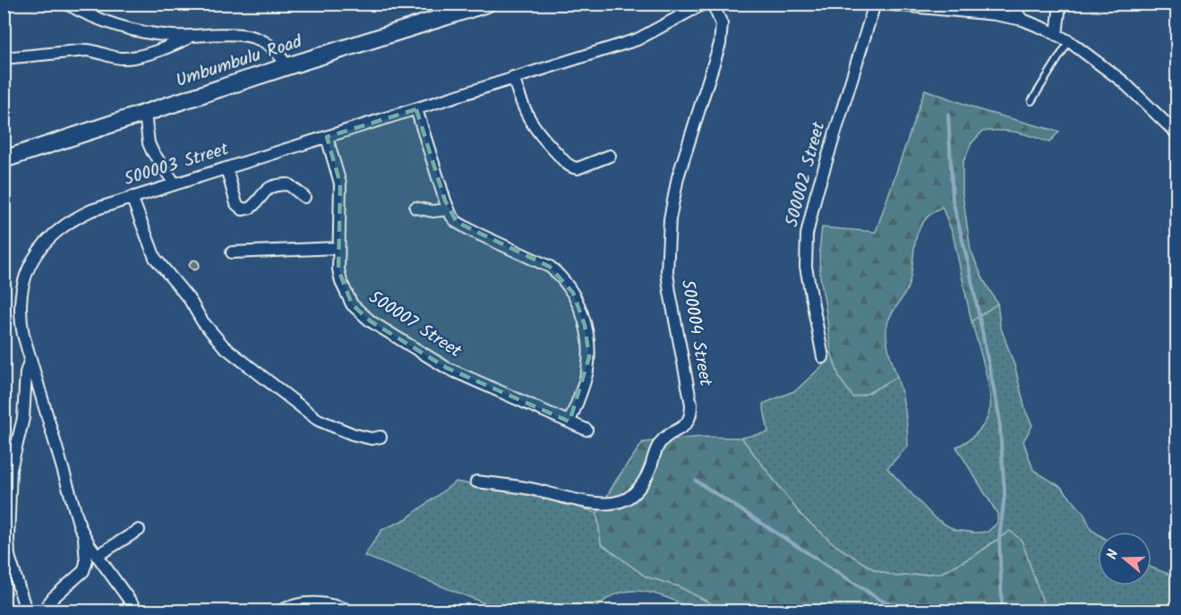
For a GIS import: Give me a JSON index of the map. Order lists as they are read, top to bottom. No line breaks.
{"streets":{"main road":["Umbumbulu Road"],"street":["500003 Street","500002 Street","500007 Street","500004 Street"]},"crossings":[["500003 Street","500007 Street"]],"north":"left"}
